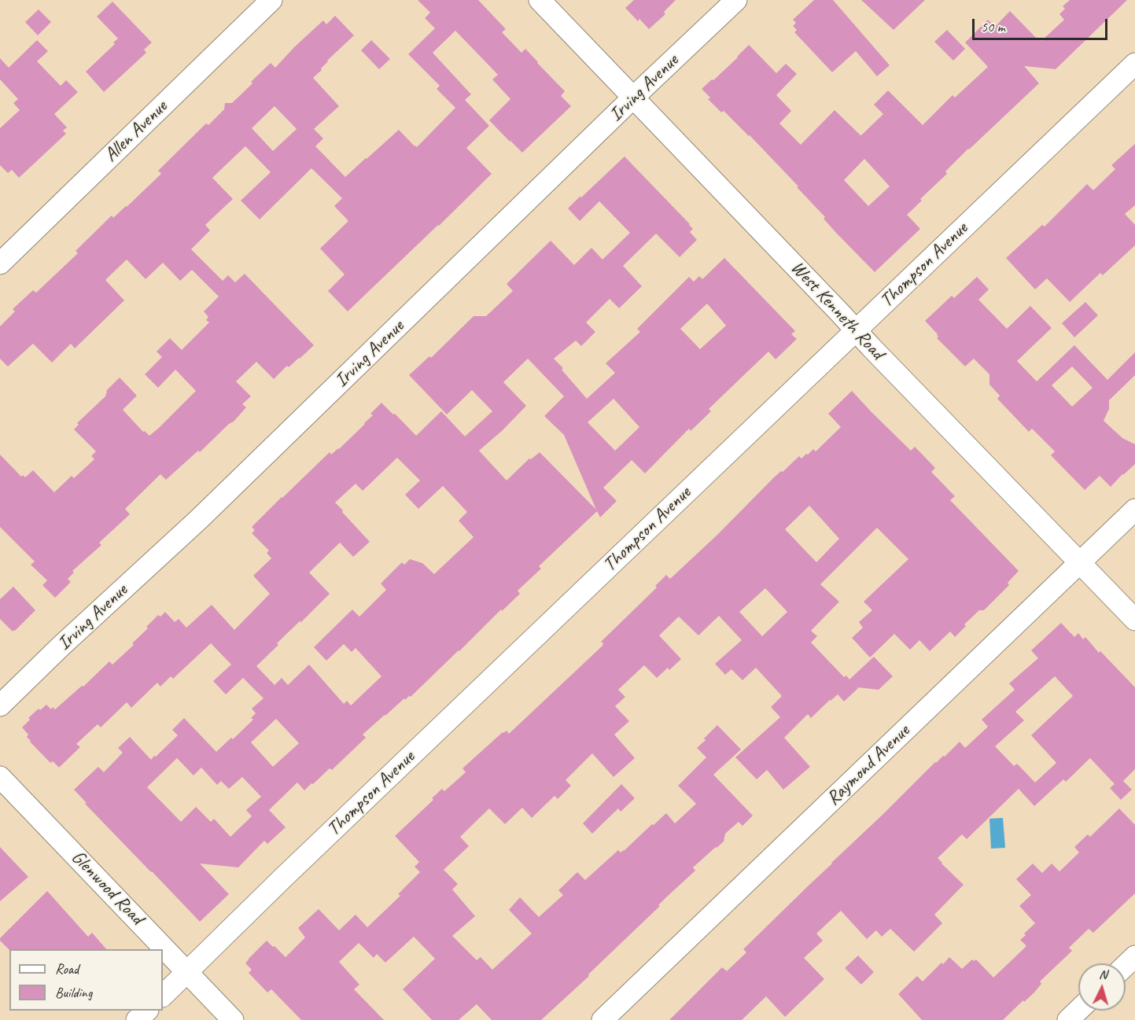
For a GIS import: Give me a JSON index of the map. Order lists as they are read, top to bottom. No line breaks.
{"streets":{"street":["Irving Avenue","Allen Avenue","Thompson Avenue","West Kenneth Road","Raymond Avenue","Glenwood Road"]},"crossings":[["Irving Avenue","West Kenneth Road"],["Thompson Avenue","West Kenneth Road"],["Thompson Avenue","Glenwood Road"],["West Kenneth Road","Raymond Avenue"]],"legend":["Road","Building"],"scale_bar":"50 m","north":"top"}
